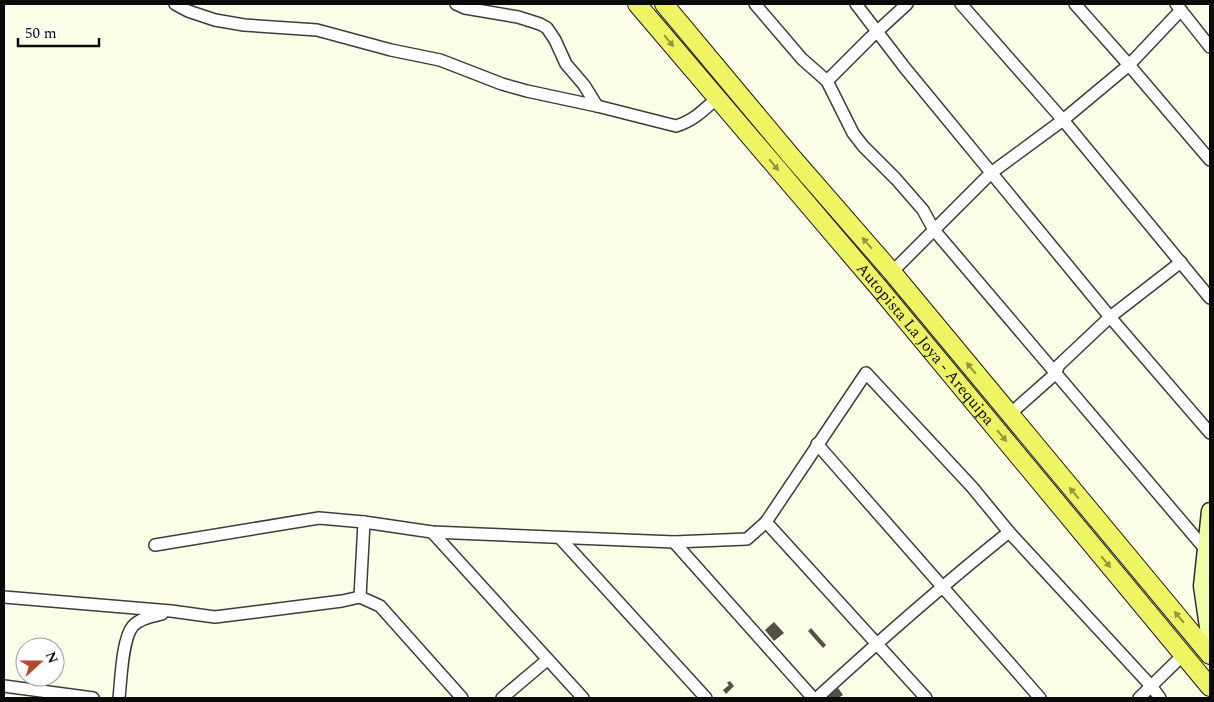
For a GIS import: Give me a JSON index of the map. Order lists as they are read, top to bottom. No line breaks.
{"streets":{"main road":["Autopista La Joya - Arequipa"]},"scale_bar":"50 m","north":"right"}
